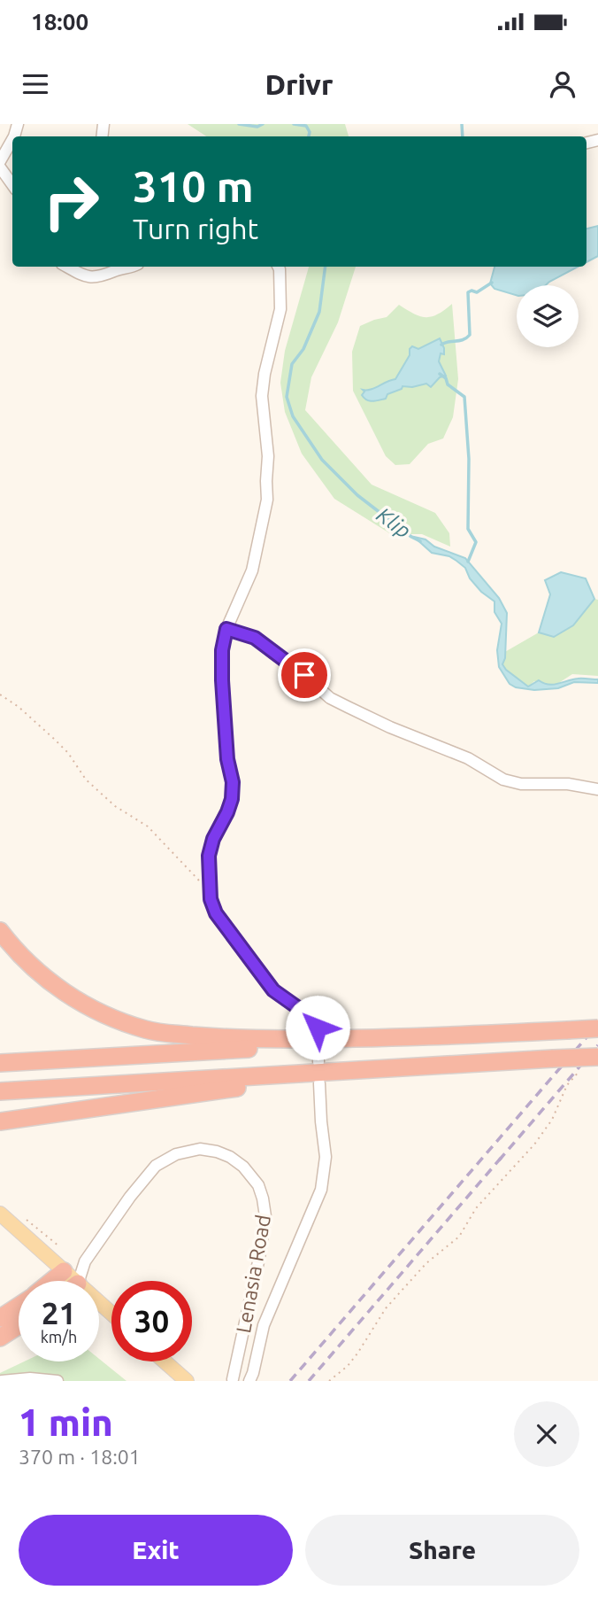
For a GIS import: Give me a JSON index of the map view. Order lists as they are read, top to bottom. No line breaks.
{"streets":{"street":["Lenasia Road"]},"water":["Klip"],"page":{"status":"18:00","header":"Drivr","turn":["310 m","Turn right"],"speed":"21 km/h","limit":"30","heading":["1 min","370 m · 18:01"],"buttons":["Exit","Share"]}}
